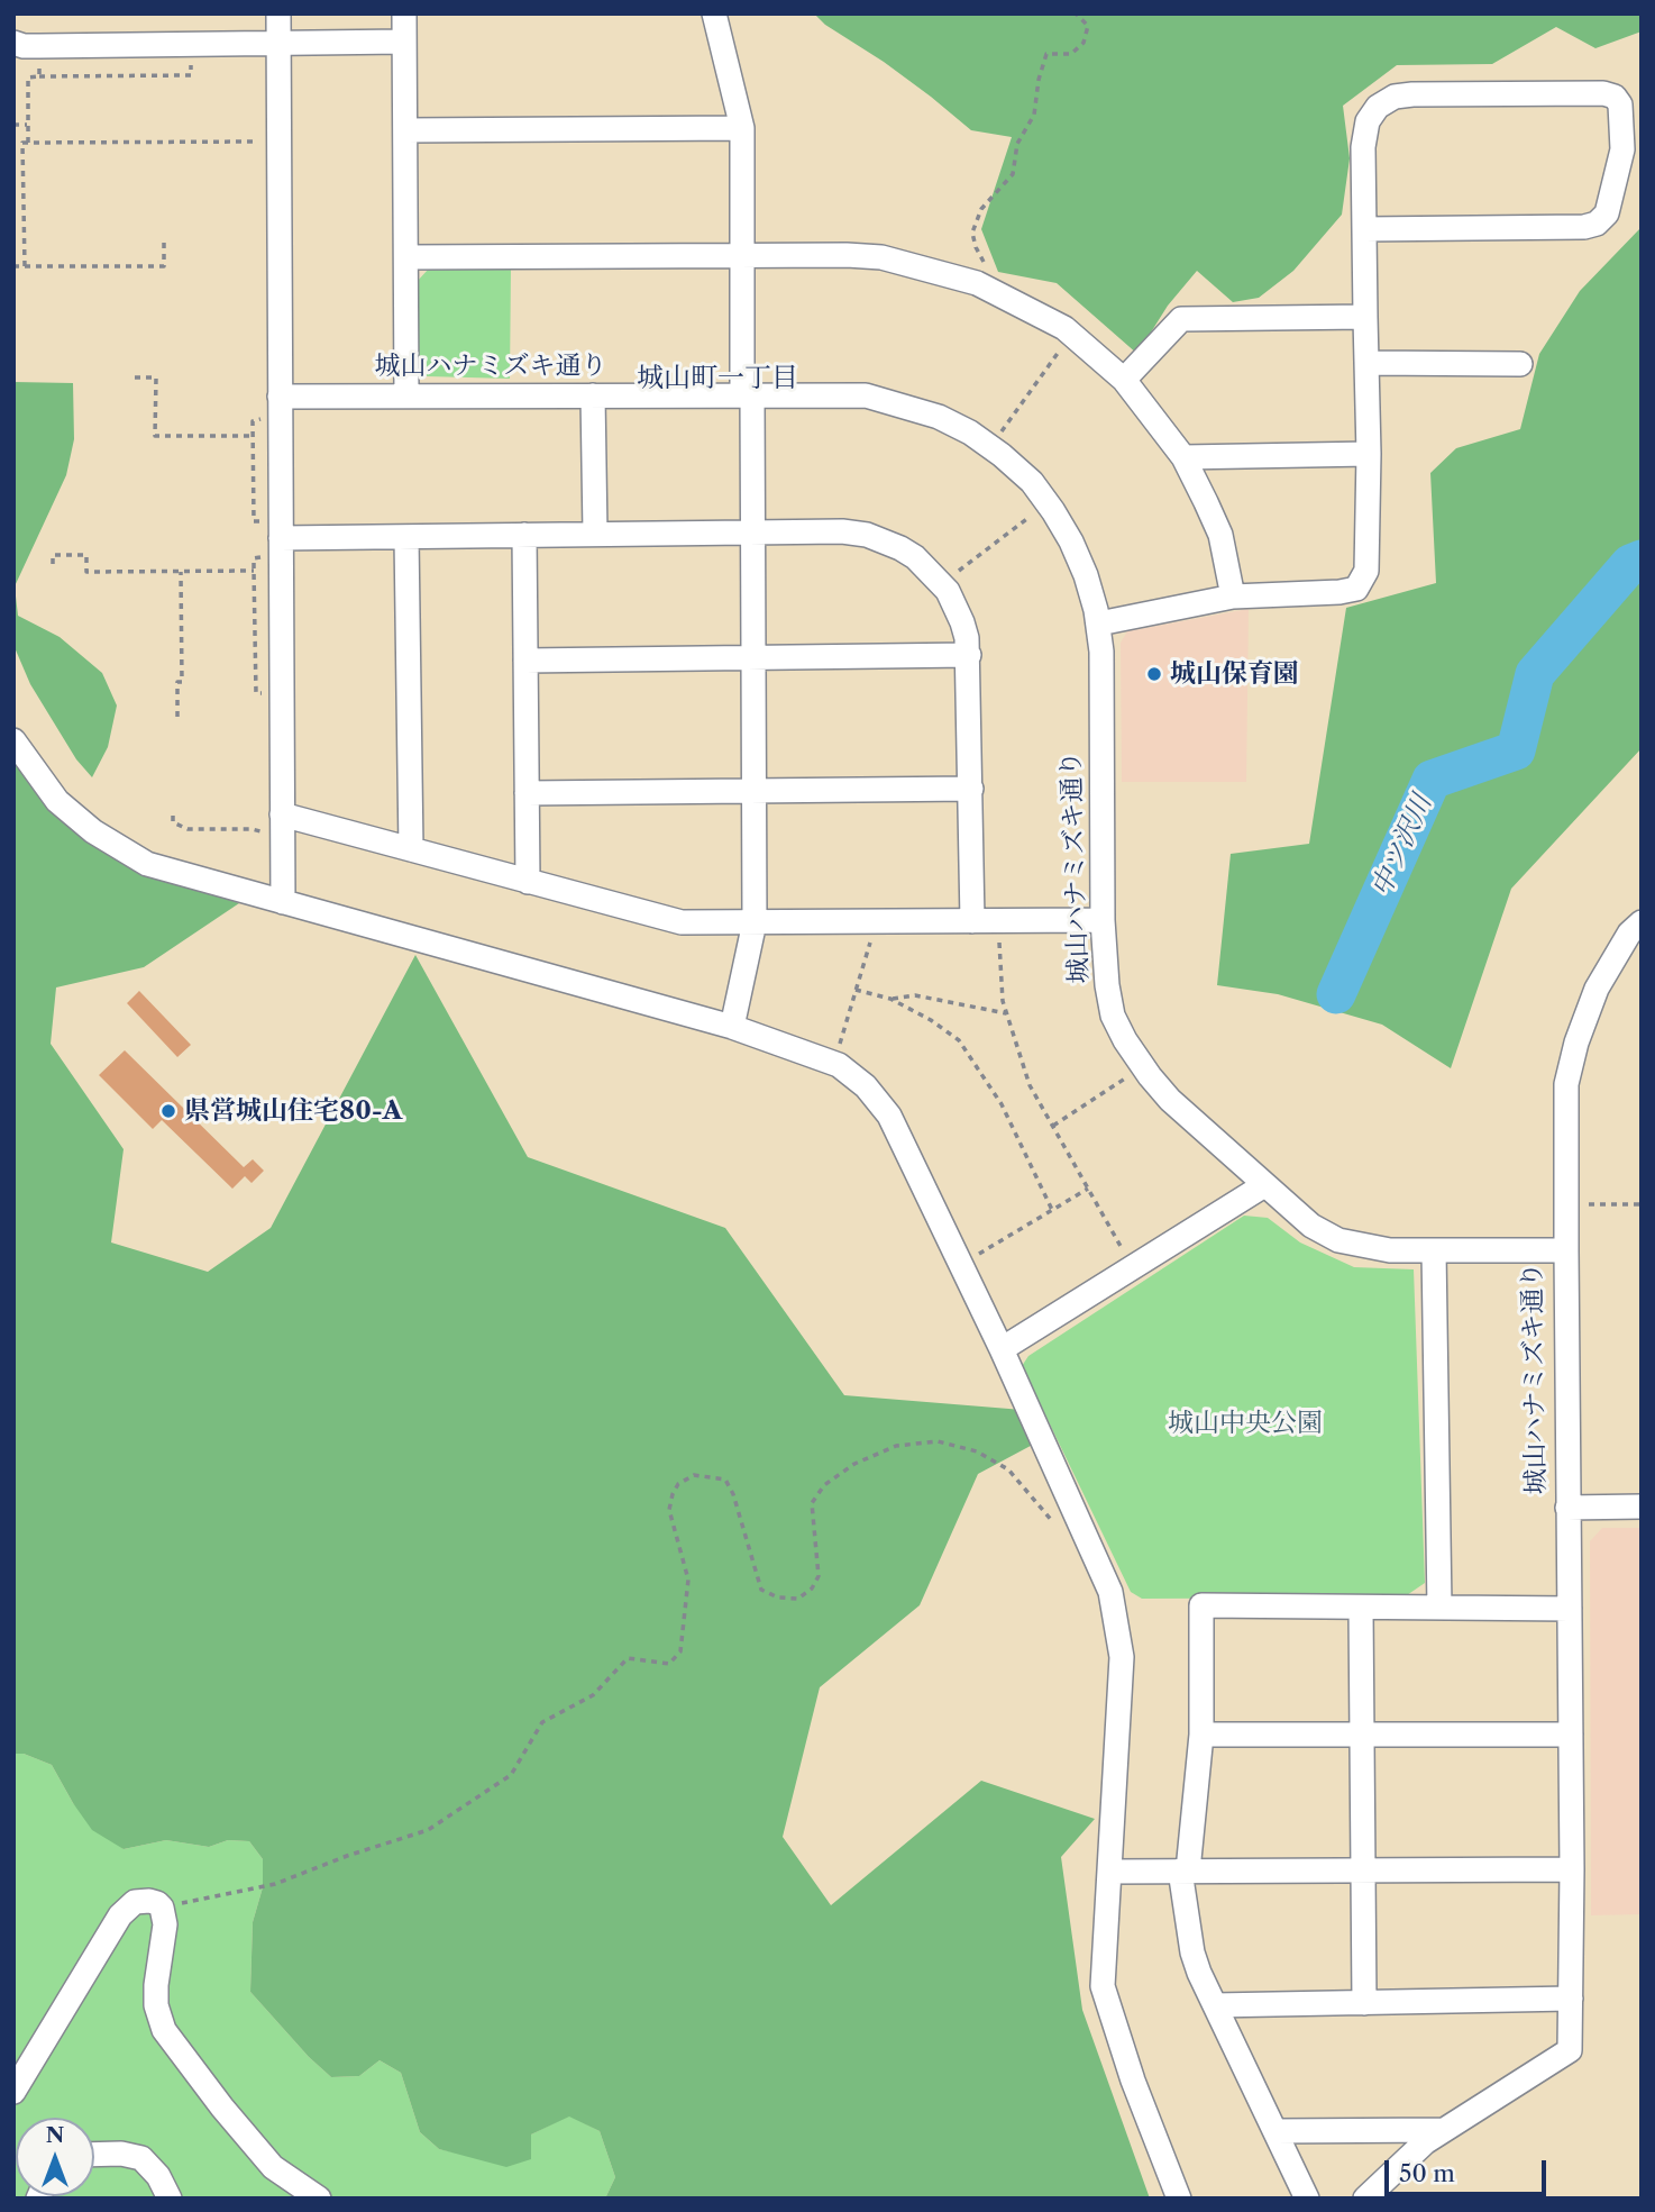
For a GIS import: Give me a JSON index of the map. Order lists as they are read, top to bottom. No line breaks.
{"streets":{"street":["城山ハナミズキ通り"]},"districts":["城山町一丁目"],"water":["中ツ沢川"],"parks":["城山中央公園"],"places":["城山保育園","県営城山住宅80-A"],"scale_bar":"50 m","north":"top"}
